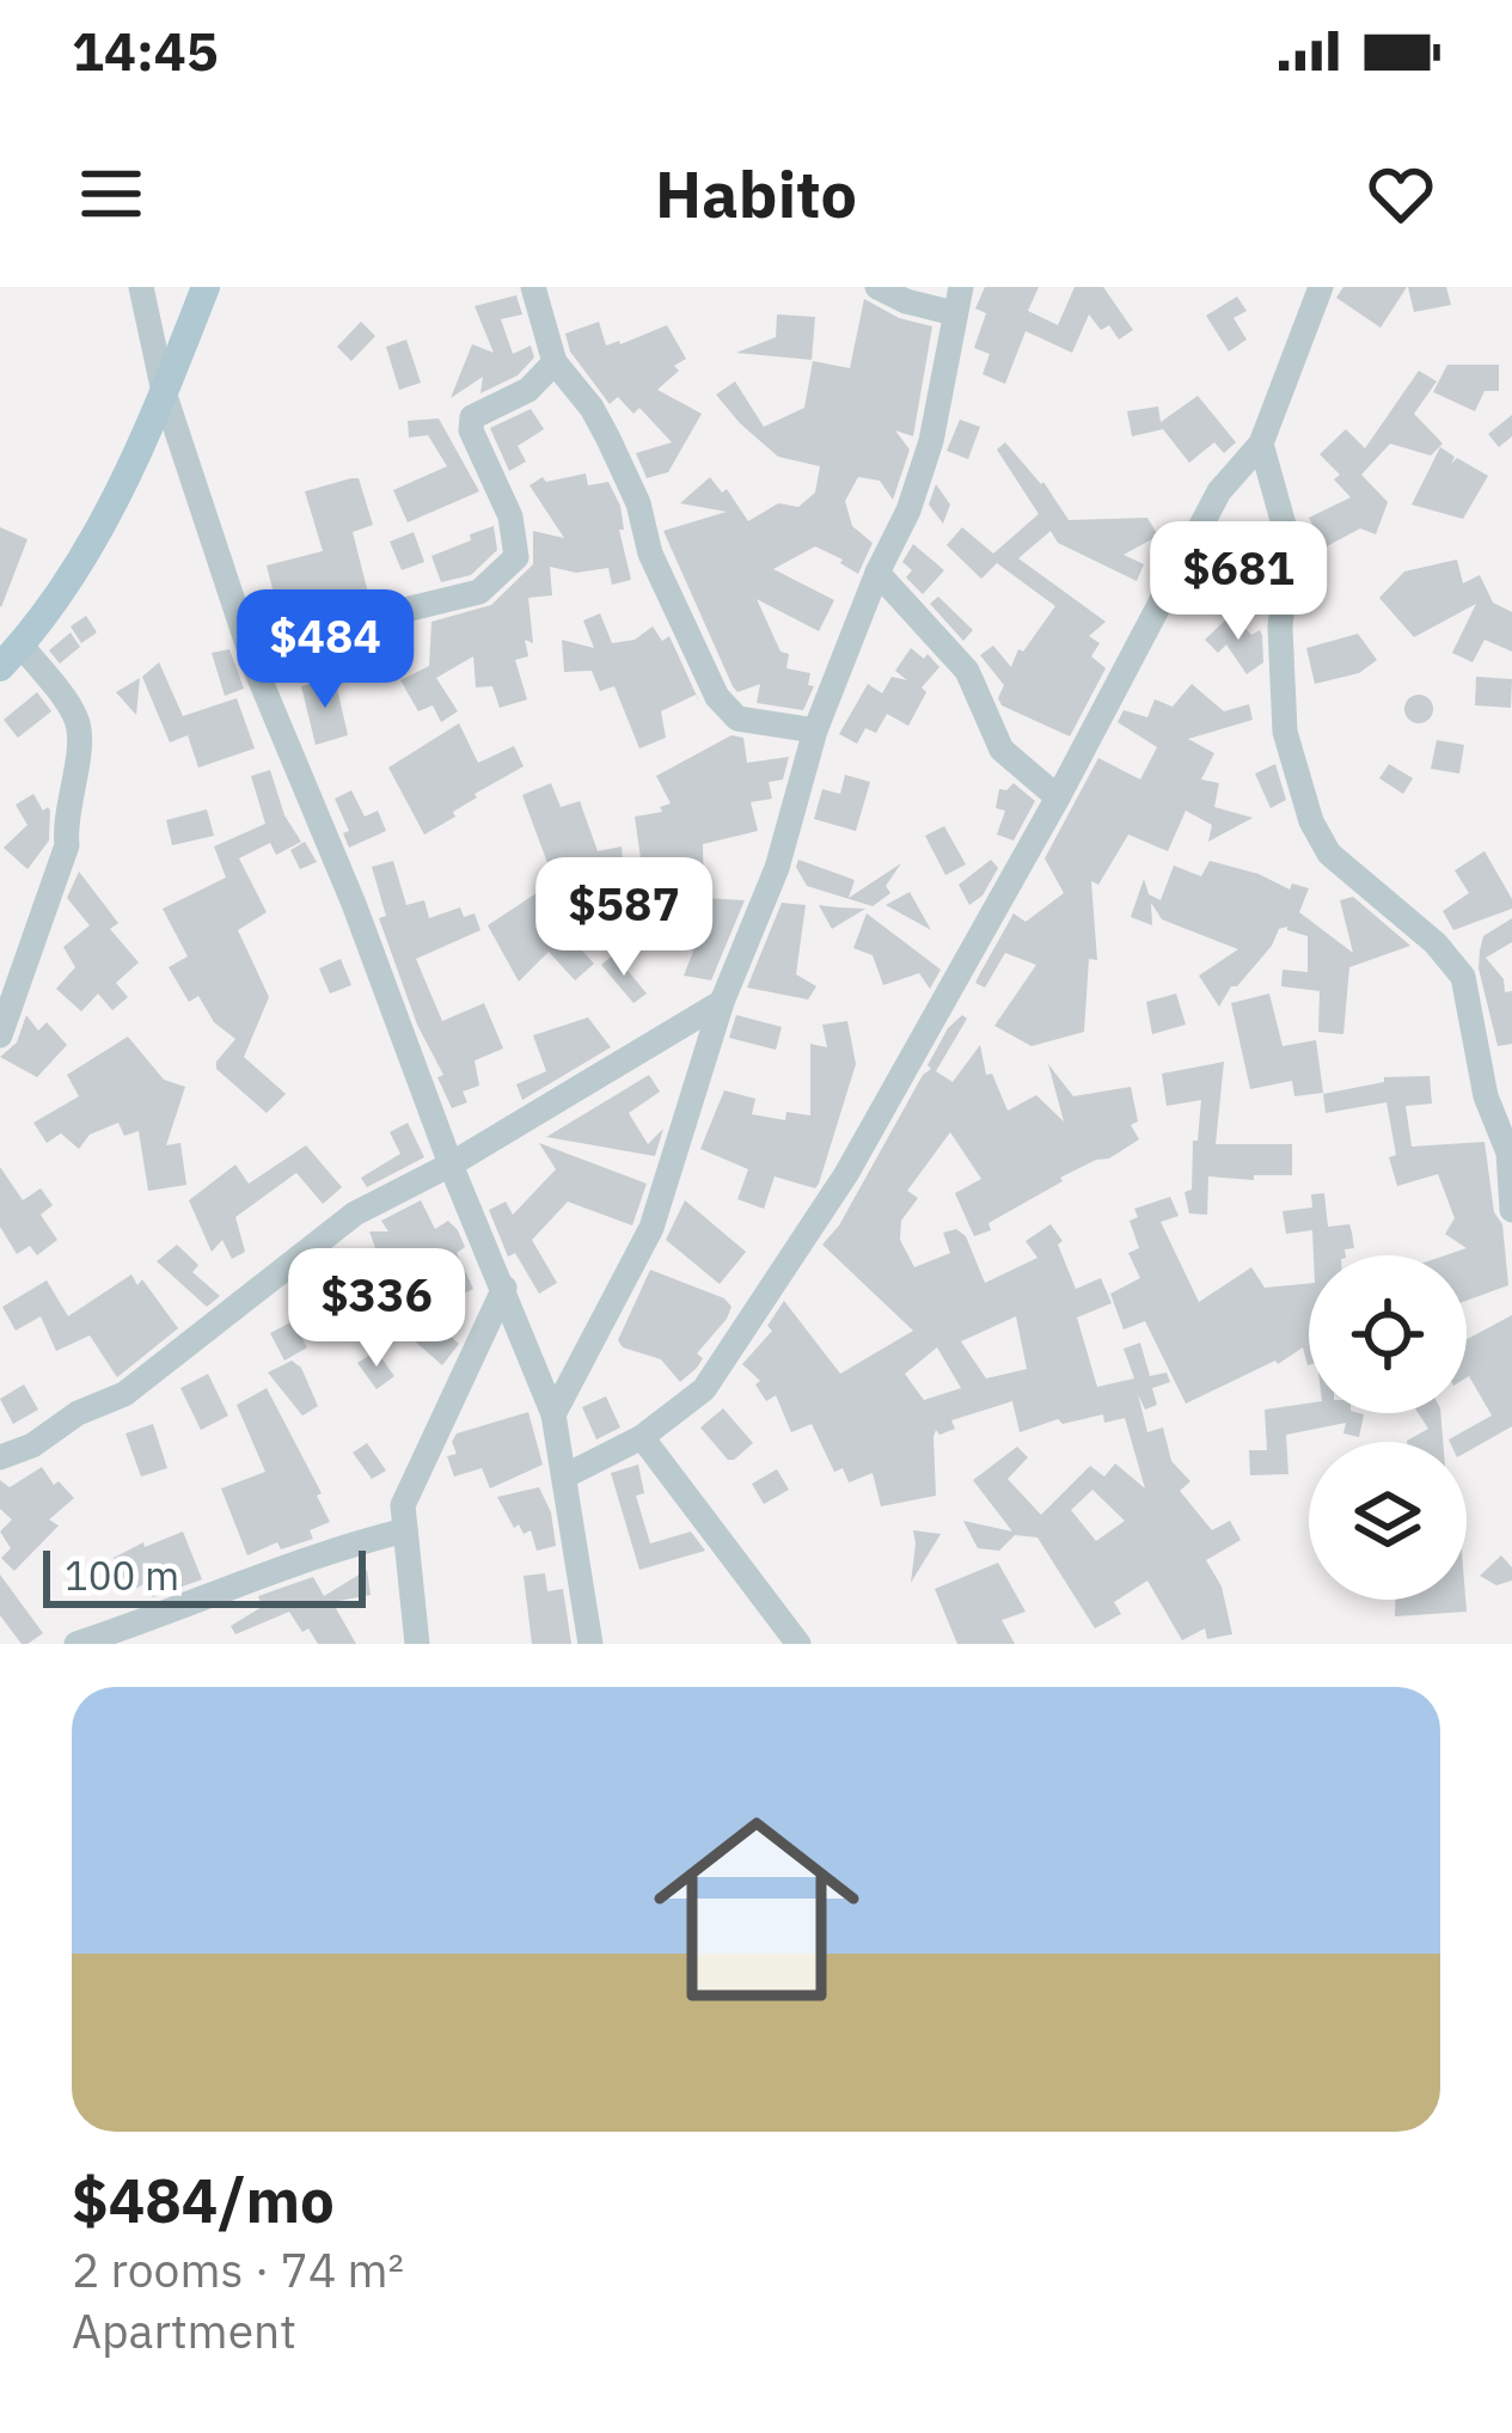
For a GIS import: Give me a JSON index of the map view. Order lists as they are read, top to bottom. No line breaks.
{"scale_bar":"100 m","page":{"status":"14:45","header":"Habito","price":["$681","$484","$587","$336"],"scale":"100 m","list":[{"name":"$484/mo","note":"2 rooms · 74 m² · Apartment"}]}}
